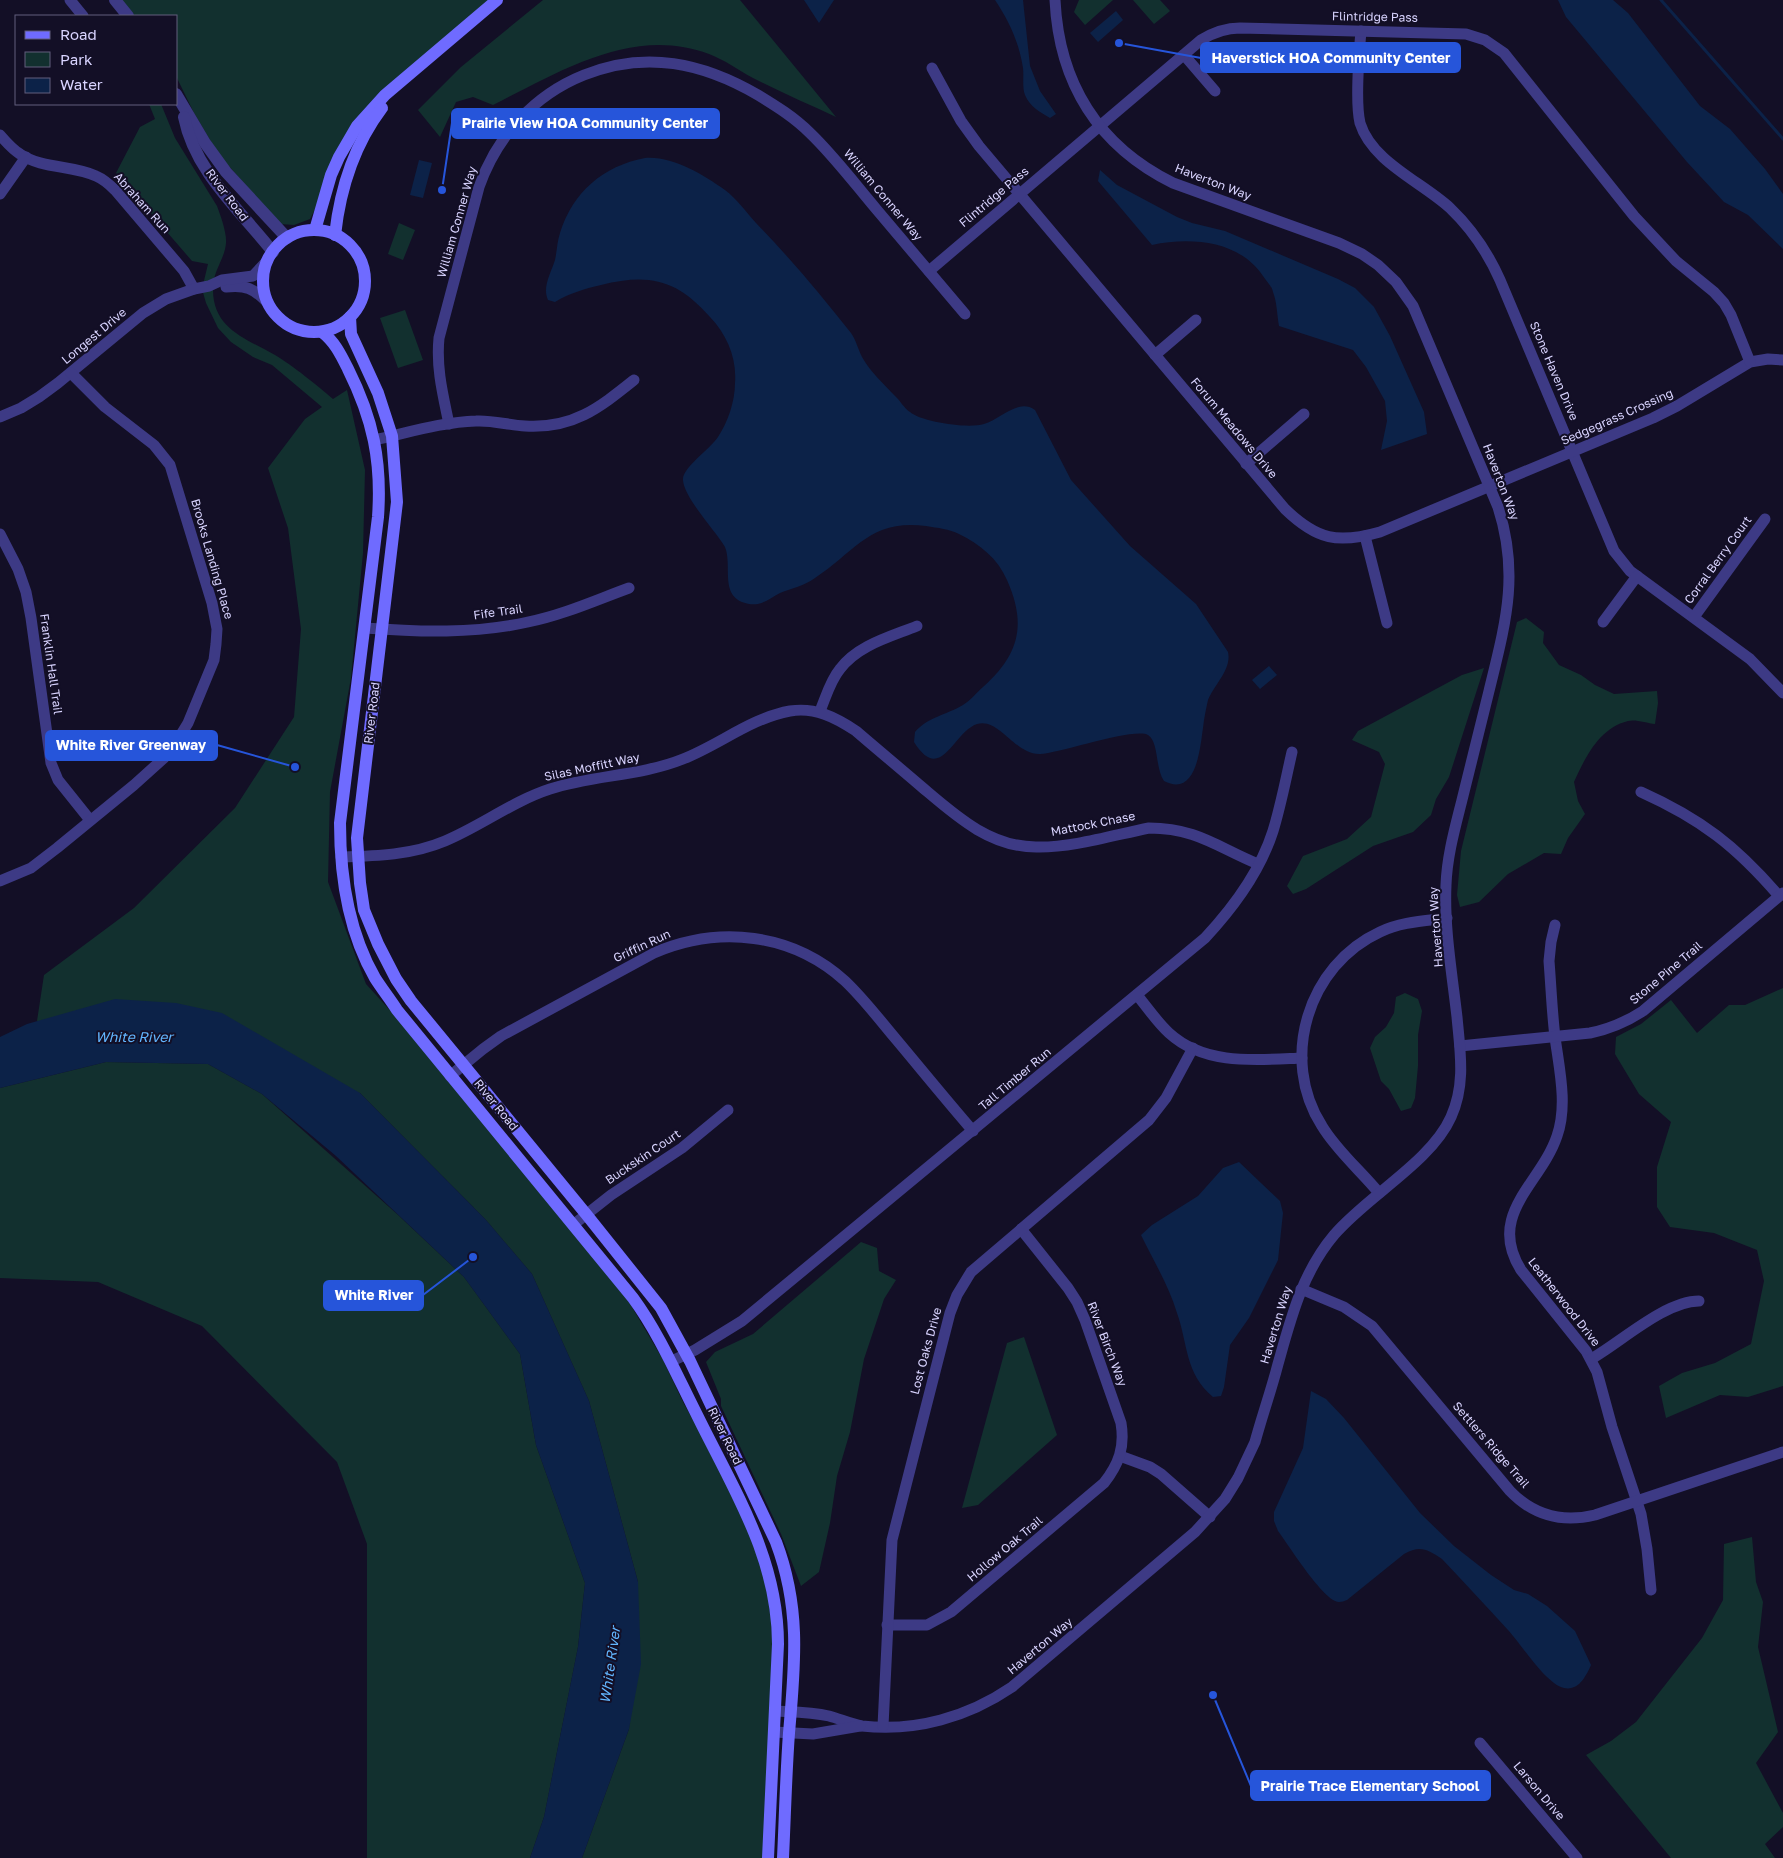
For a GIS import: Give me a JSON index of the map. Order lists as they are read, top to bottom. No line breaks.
{"streets":{"main road":["River Road"],"street":["Flintridge Pass","Haverton Way","William Conner Way","Abraham Run","Longest Drive","Stone Haven Drive","Sedgegrass Crossing","Forum Meadows Drive","Brooks Landing Place","Corral Berry Court","Fife Trail","Franklin Hall Trail","Silas Moffitt Way","Mattock Chase","Griffin Run","Stone Pine Trail","Tall Timber Run","Buckskin Court","Leatherwood Drive","River Birch Way","Lost Oaks Drive","Settlers Ridge Trail","Hollow Oak Trail","Larson Drive"]},"crossings":[["Flintridge Pass","Haverton Way"],["Flintridge Pass","William Conner Way"],["Flintridge Pass","Stone Haven Drive"],["Flintridge Pass","Sedgegrass Crossing"],["Flintridge Pass","Forum Meadows Drive"],["Haverton Way","River Road"],["Haverton Way","Sedgegrass Crossing"],["Haverton Way","Forum Meadows Drive"],["Haverton Way","Stone Pine Trail"],["Haverton Way","Lost Oaks Drive"],["Haverton Way","Settlers Ridge Trail"],["River Road","Longest Drive"],["River Road","Fife Trail"],["River Road","Silas Moffitt Way"],["River Road","Griffin Run"],["River Road","Tall Timber Run"],["River Road","Buckskin Court"],["Abraham Run","Longest Drive"],["Longest Drive","Brooks Landing Place"],["Stone Haven Drive","Sedgegrass Crossing"],["Stone Haven Drive","Corral Berry Court"],["Sedgegrass Crossing","Forum Meadows Drive"],["Brooks Landing Place","Franklin Hall Trail"],["Silas Moffitt Way","Mattock Chase"],["Mattock Chase","Tall Timber Run"],["Griffin Run","Tall Timber Run"],["Stone Pine Trail","Leatherwood Drive"],["Leatherwood Drive","Settlers Ridge Trail"],["River Birch Way","Lost Oaks Drive"],["River Birch Way","Hollow Oak Trail"],["Lost Oaks Drive","Hollow Oak Trail"]],"water":["White River"],"places":["Haverstick HOA Community Center","Prairie View HOA Community Center","White River Greenway","White River","Prairie Trace Elementary School"],"legend":["Road","Park","Water"]}
